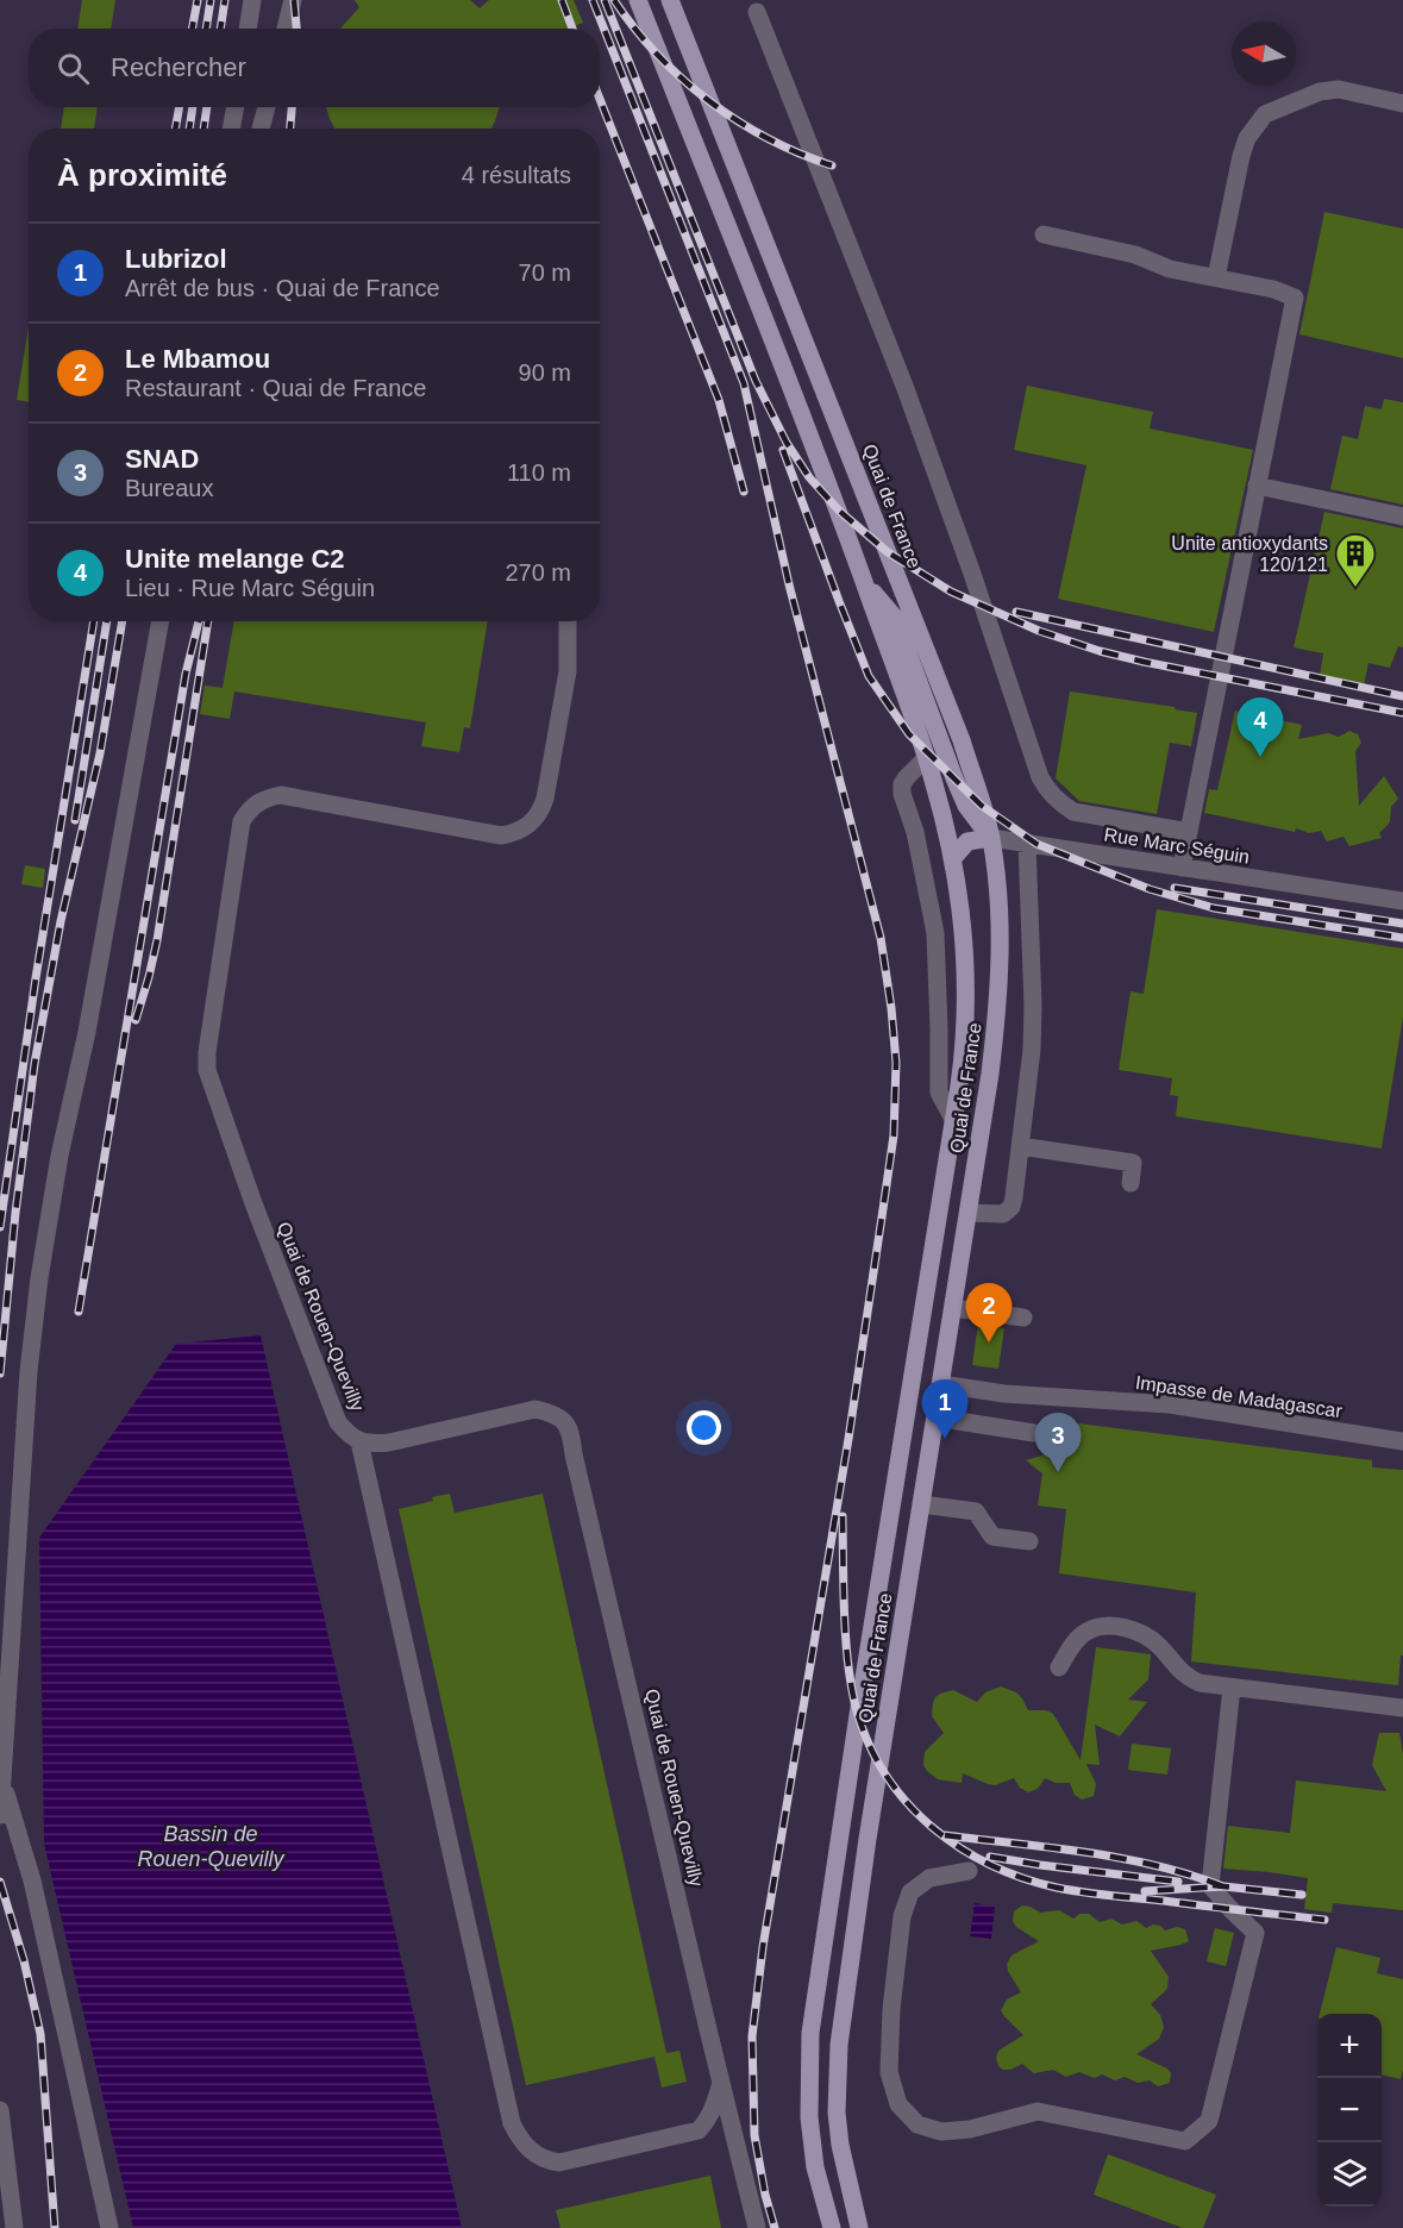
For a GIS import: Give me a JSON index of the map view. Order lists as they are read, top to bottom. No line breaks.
{"streets":{"main road":["Quai de France","Rue Marc Séguin"],"street":["Quai de Rouen-Quevilly","Impasse de Madagascar"]},"crossings":[["Quai de France","Rue Marc Séguin"],["Quai de France","Impasse de Madagascar"]],"water":["Bassin de Rouen-Quevilly"],"places":{"building":["Unite antioxydants 120/121"]},"north":"left","page":{"search":"Rechercher","heading":["À proximité","4 résultats"],"list":[{"mark":"1","name":"Lubrizol","note":"Arrêt de bus · Quai de France","value":"70 m"},{"mark":"2","name":"Le Mbamou","note":"Restaurant · Quai de France","value":"90 m"},{"mark":"3","name":"SNAD","note":"Bureaux","value":"110 m"},{"mark":"4","name":"Unite melange C2","note":"Lieu · Rue Marc Séguin","value":"270 m"}],"pins":["4","2","1","3"],"map_buttons":["+","−"]}}
